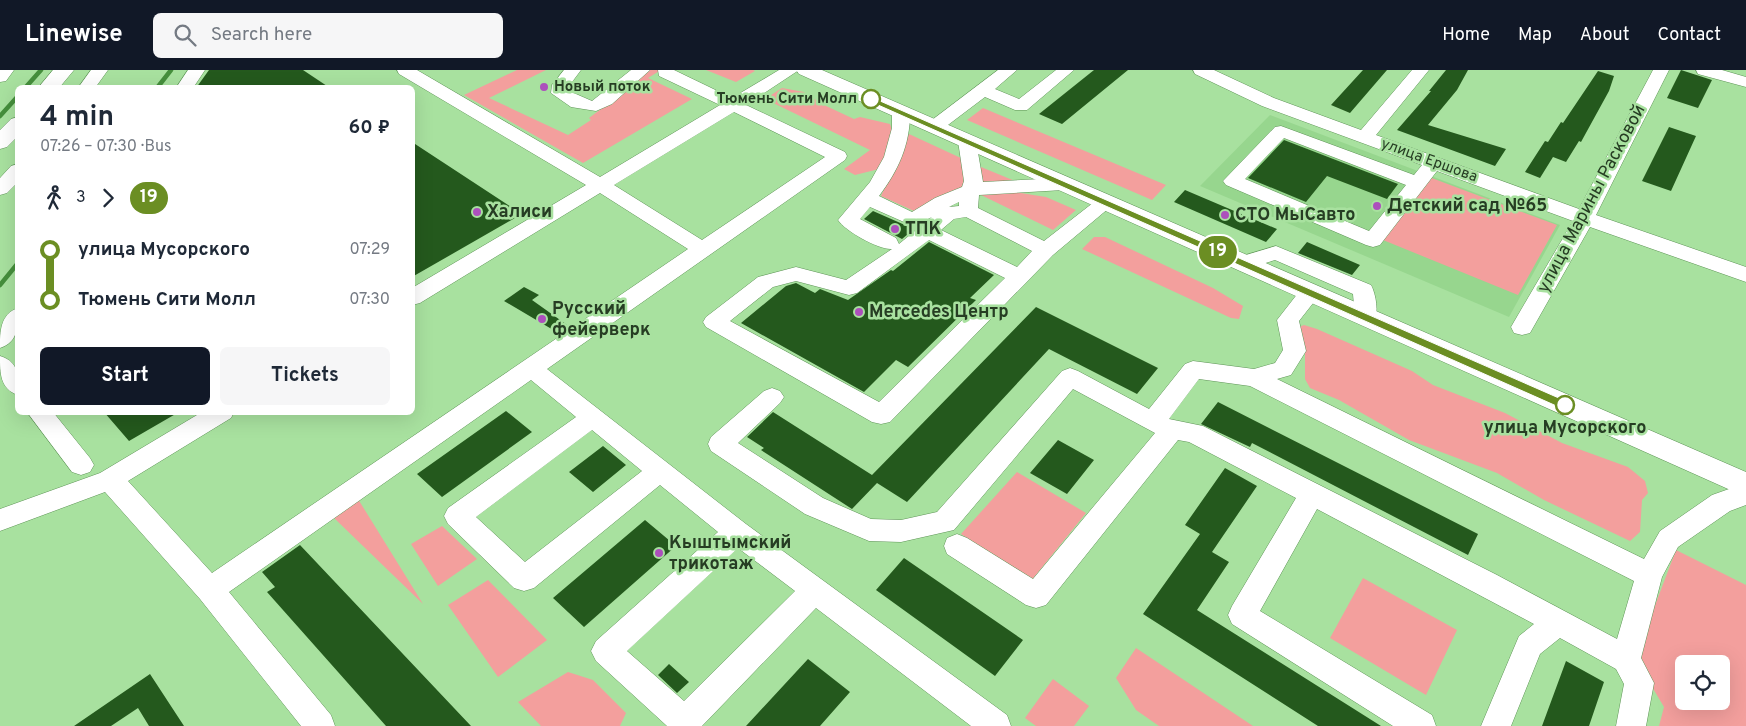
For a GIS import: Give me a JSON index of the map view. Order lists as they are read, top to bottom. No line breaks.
{"streets":{"street":["улица Ершова","улица Марины Расковой"]},"crossings":[["улица Ершова","улица Марины Расковой"]],"places":["Новый поток","Тюмень Сити Молл","Детский сад №65","Халиси","СТО МыСавто","ТПК","Mercedes Центр","Русский фейерверк","улица Мусорского","Кыштымский трикотаж"],"lines":["bus line 19"],"page":{"header":"Linewise","search":"Search here","nav":["Home","Map","About","Contact"],"on_map":"19","heading":["4 min","07:26 – 07:30 · Bus","60 ₽"],"legs":["3","19"],"list":[{"name":"улица Мусорского","value":"07:29"},{"name":"Тюмень Сити Молл","value":"07:30"}],"buttons":["Start","Tickets"]}}
